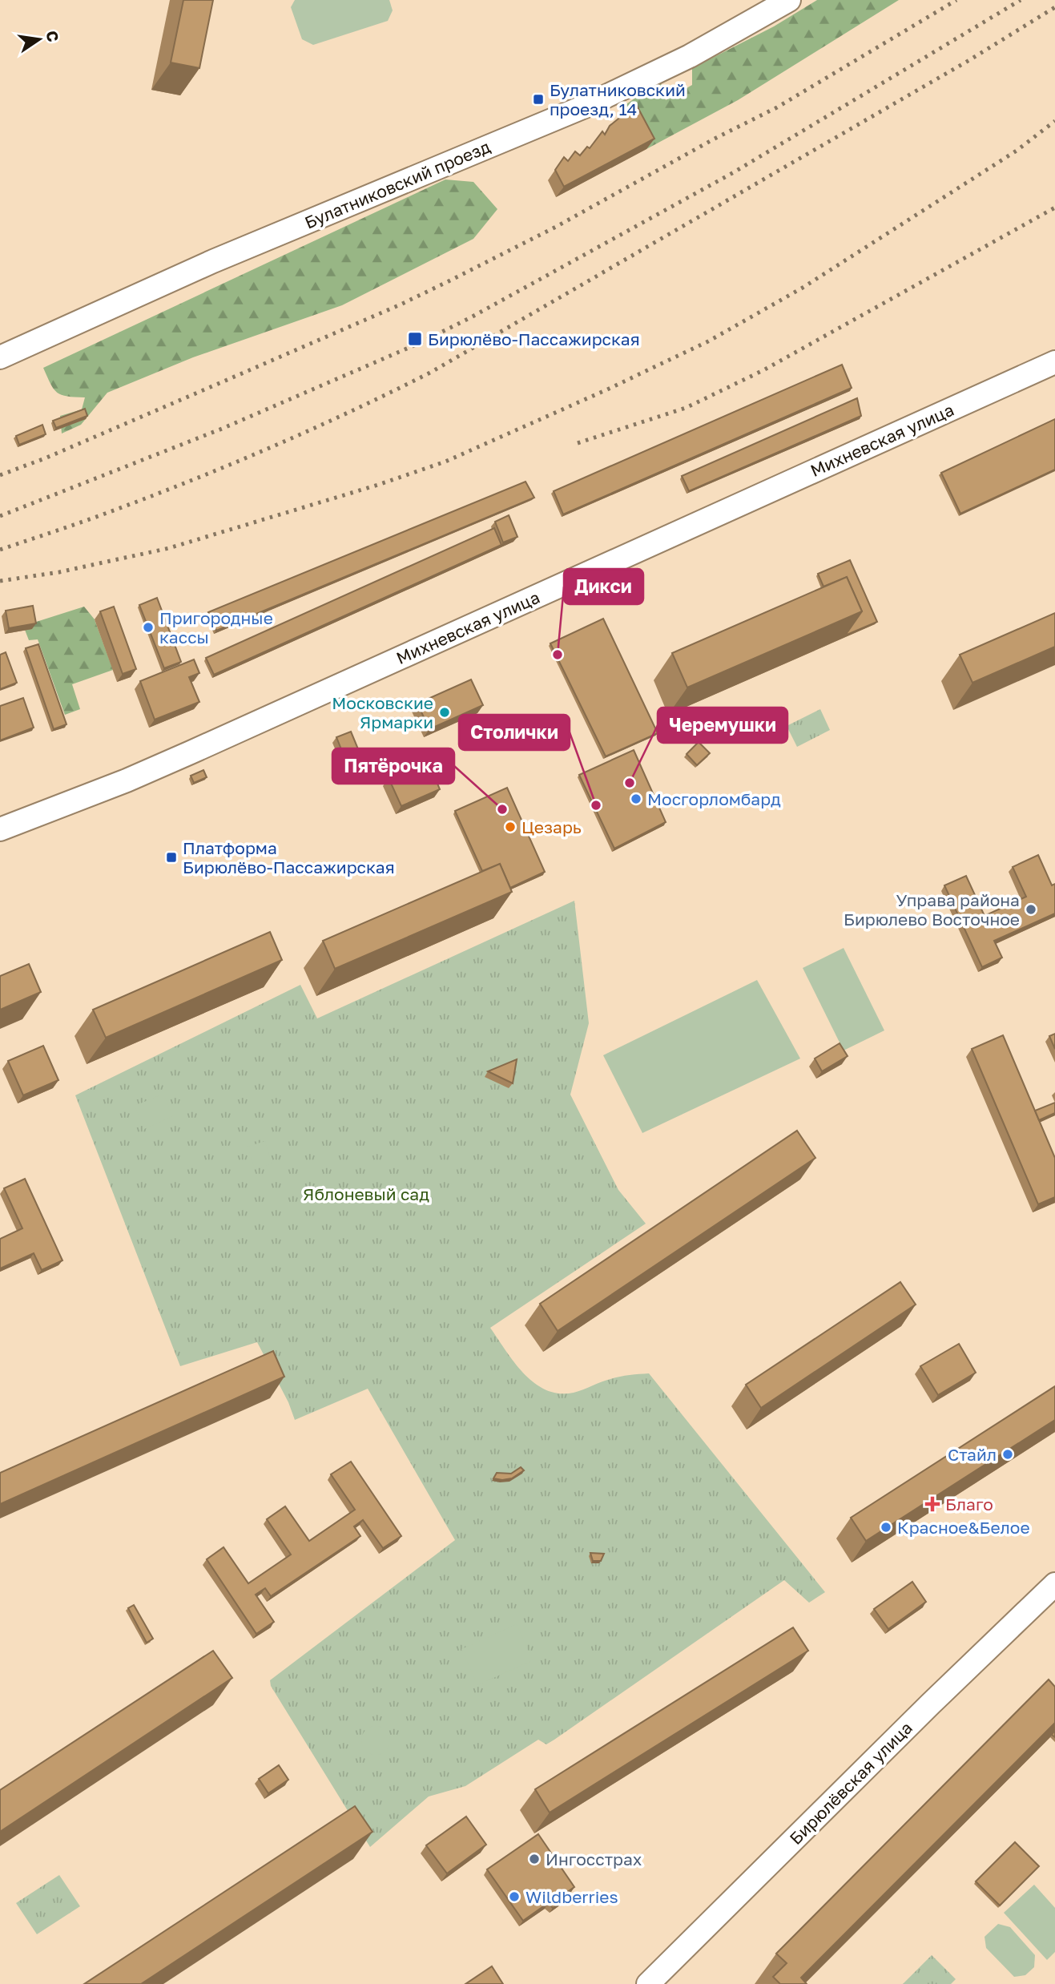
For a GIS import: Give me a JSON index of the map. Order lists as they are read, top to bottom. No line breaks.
{"streets":{"street":["Булатниковский проезд","Михневская улица","Бирюлёвская улица"]},"parks":["Яблоневый сад"],"places":{"transit":["Булатниковский проезд, 14","Бирюлёво-Пассажирская","Платформа Бирюлёво-Пассажирская"],"other":["Пригородные кассы","Дикси","Московские Ярмарки","Черемушки","Мосгорломбард","Столички","Пятёрочка","Цезарь","Управа района Бирюлево Восточное","Стайл","Красное&Белое","Ингосстрах","Wildberries"],"health":["Благо"]},"north":"right"}
